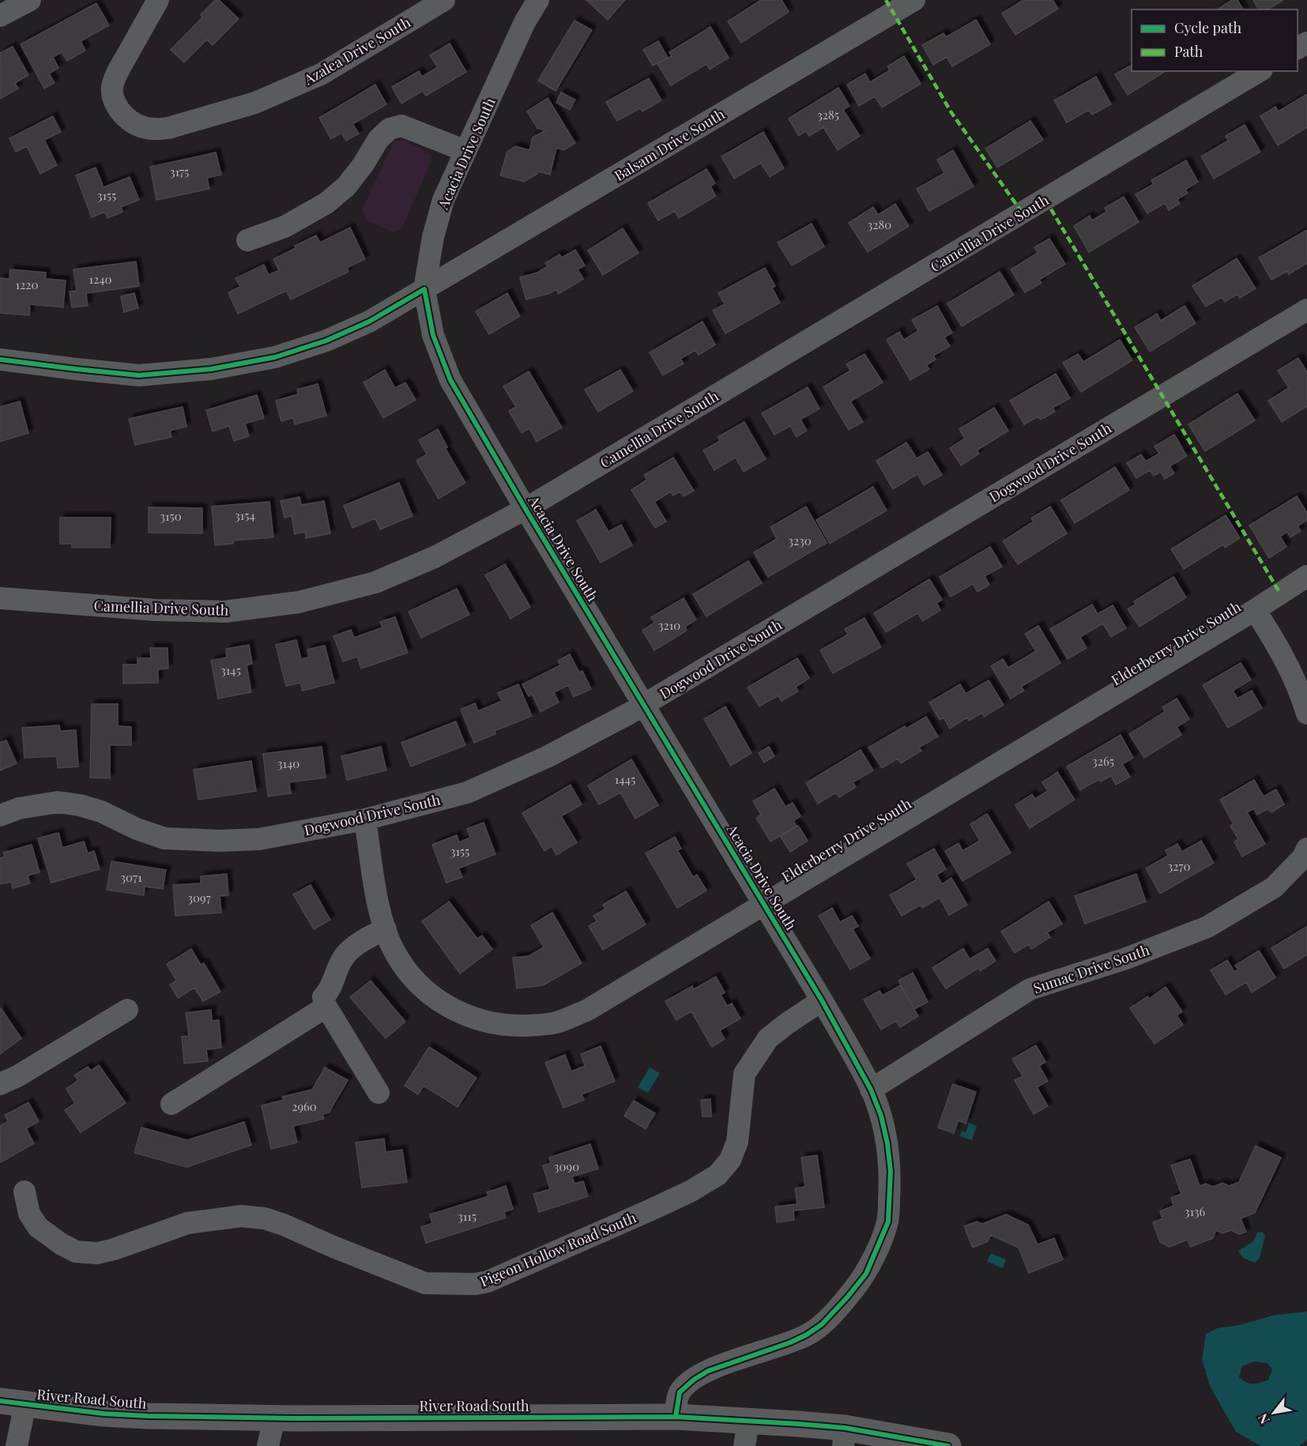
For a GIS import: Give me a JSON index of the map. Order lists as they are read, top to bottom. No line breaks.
{"streets":{"main road":["River Road South"],"street":["Azalea Drive South","Balsam Drive South","Acacia Drive South","Camellia Drive South","Dogwood Drive South","Elderberry Drive South","Sumac Drive South","Pigeon Hollow Road South"]},"crossings":[["Balsam Drive South","Acacia Drive South"],["Acacia Drive South","Camellia Drive South"],["Acacia Drive South","Dogwood Drive South"],["Acacia Drive South","Elderberry Drive South"],["Acacia Drive South","Sumac Drive South"],["Acacia Drive South","Pigeon Hollow Road South"],["Acacia Drive South","River Road South"],["Dogwood Drive South","Elderberry Drive South"]],"house_numbers":["3285","3175","3155","3280","1240","1220","3154","3150","3230","3210","3145","3265","3140","1445","3155","3270","3071","3097","2960","3090","3136","3115"],"legend":["Cycle path","Path"],"north":"bottom left"}
